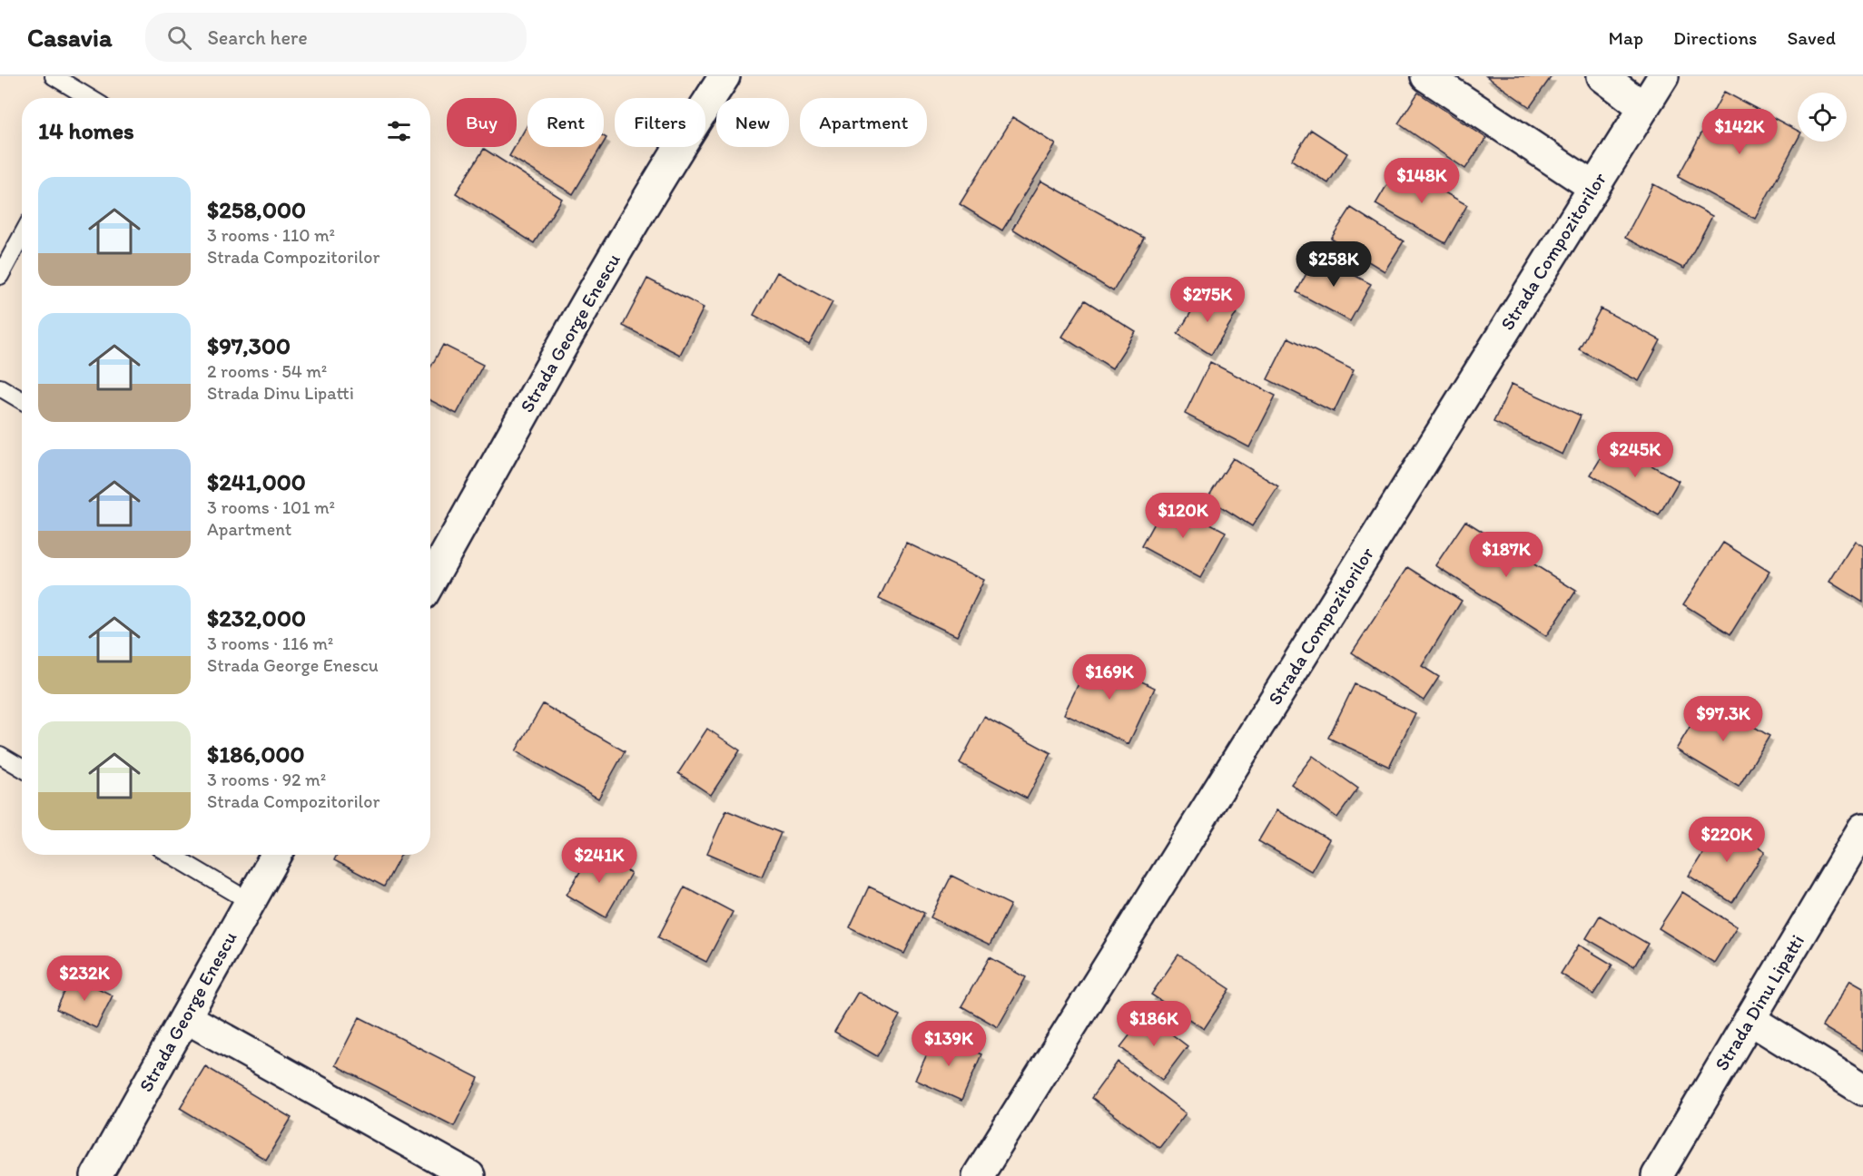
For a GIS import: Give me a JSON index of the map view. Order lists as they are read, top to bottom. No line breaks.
{"streets":{"street":["Strada Compozitorilor","Strada George Enescu","Strada Dinu Lipatti"]},"page":{"header":"Casavia","search":"Search here","nav":["Map","Directions","Saved"],"chip":["Buy","Rent","Filters","New","Apartment"],"heading":"14 homes","price":["$142K","$148K","$258K","$275K","$245K","$120K","$187K","$169K","$97.3K","$220K","$241K","$232K","$186K","$139K"],"list":[{"name":"$258,000","note":"3 rooms · 110 m² · Strada Compozitorilor"},{"name":"$97,300","note":"2 rooms · 54 m² · Strada Dinu Lipatti"},{"name":"$241,000","note":"3 rooms · 101 m² · Apartment"},{"name":"$232,000","note":"3 rooms · 116 m² · Strada George Enescu"},{"name":"$186,000","note":"3 rooms · 92 m² · Strada Compozitorilor"}]}}
